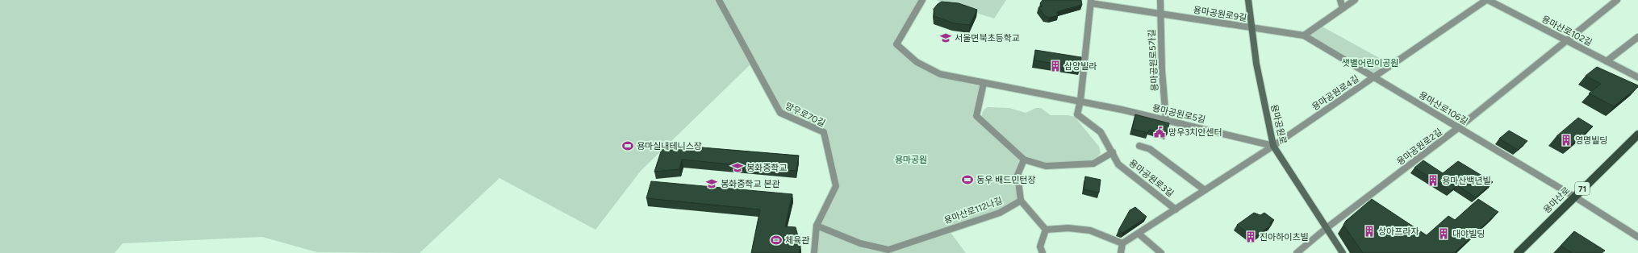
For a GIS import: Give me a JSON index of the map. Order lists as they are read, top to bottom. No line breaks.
{"streets":{"main road":["71","용마산로"],"street":["용마공원로9길","용마산로102길","용마공원로5가길","용마공원로4길","용마산로106길","용마공원로5길","망우로70길","용마공원로","용마공원로2길","용마공원로3길","용마산로112나길"]},"crossings":[["용마공원로9길","용마공원로5가길"],["용마공원로9길","용마산로106길"],["용마공원로9길","용마공원로"],["용마산로102길","용마공원로4길"],["용마산로102길","용마공원로2길"],["용마공원로5가길","용마공원로5길"],["용마공원로4길","용마산로106길"],["용마공원로4길","용마공원로5길"],["용마공원로4길","용마공원로"],["용마공원로4길","용마공원로3길"],["용마산로106길","용마공원로2길"],["용마산로106길","용마산로"],["용마공원로5길","용마공원로"],["용마공원로5길","용마공원로3길"],["망우로70길","용마산로112나길"],["용마공원로","용마공원로2길"],["용마공원로","용마공원로3길"]],"parks":["샛별어린이공원","용마공원"],"places":{"school or university":["서울면북초등학교","봉화중학교","봉화중학교 본관"],"building":["삼양빌라","영명빌딩","용마산백년빌","상아프라자","대야빌딩","진아하이츠빌"],"public building":["망우3치안센터"],"sports":["용마실내테니스장","동우 배드민턴장","체육관"]}}
